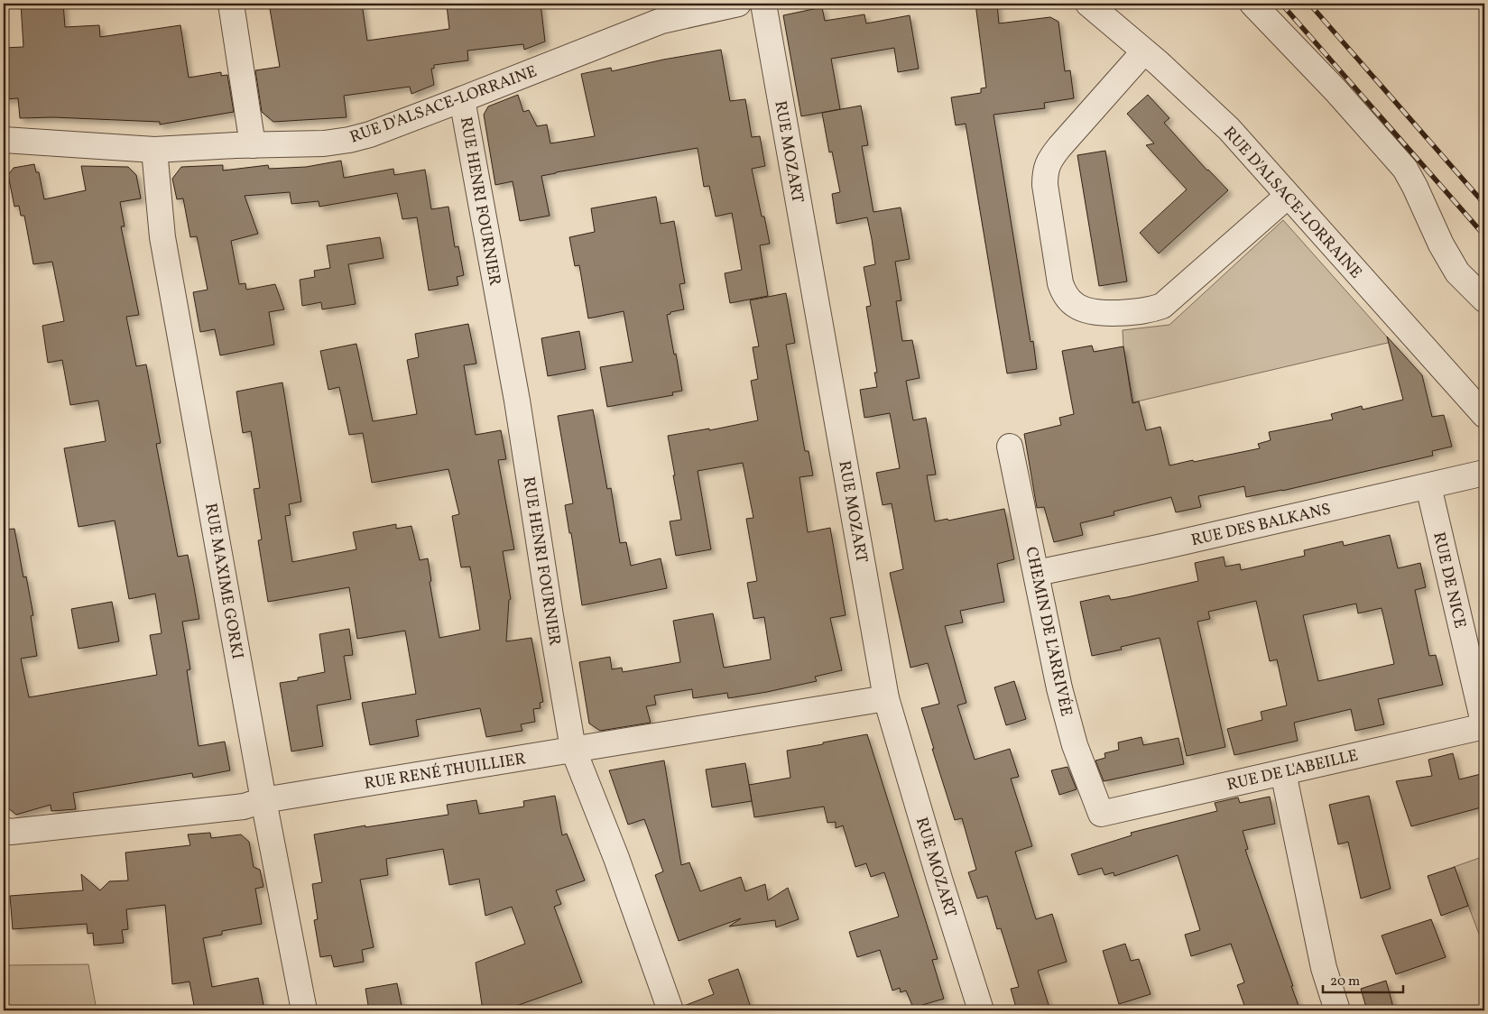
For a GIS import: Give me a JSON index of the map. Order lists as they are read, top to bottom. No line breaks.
{"streets":{"street":["RUE D'ALSACE-LORRAINE","RUE MOZART","RUE HENRI FOURNIER","RUE DES BALKANS","RUE DE NICE","RUE MAXIME GORKI","CHEMIN DE L'ARRIVÉE","RUE DE L'ABEILLE","RUE RENÉ THUILLIER"]},"crossings":[["RUE D'ALSACE-LORRAINE","RUE HENRI FOURNIER"],["RUE D'ALSACE-LORRAINE","RUE MAXIME GORKI"],["RUE MOZART","RUE RENÉ THUILLIER"],["RUE HENRI FOURNIER","RUE RENÉ THUILLIER"],["RUE DES BALKANS","RUE DE NICE"],["RUE DES BALKANS","CHEMIN DE L'ARRIVÉE"],["RUE DE NICE","RUE DE L'ABEILLE"],["RUE MAXIME GORKI","RUE RENÉ THUILLIER"],["CHEMIN DE L'ARRIVÉE","RUE DE L'ABEILLE"]],"scale_bar":"20 m"}
